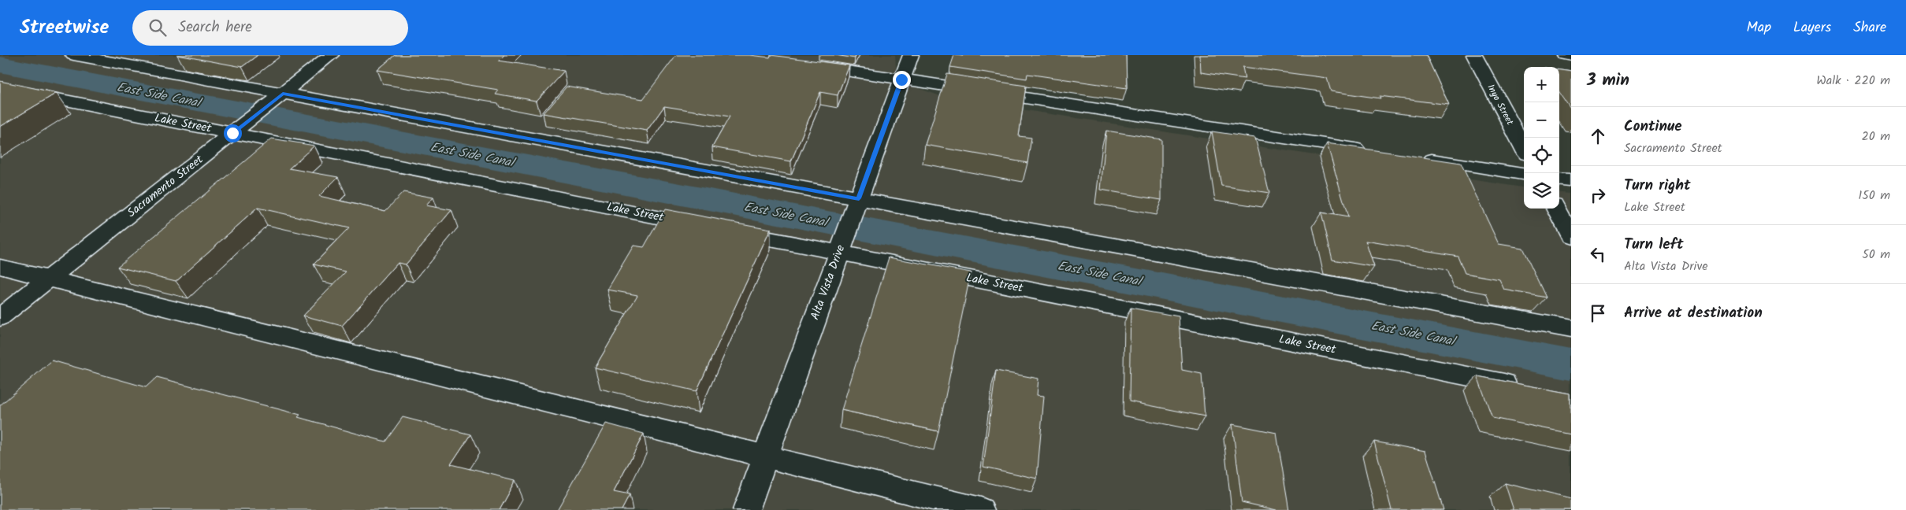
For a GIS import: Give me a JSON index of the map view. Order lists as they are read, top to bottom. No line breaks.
{"streets":{"street":["Inyo Street","Lake Street","Sacramento Street","Alta Vista Drive"]},"crossings":[["Lake Street","Sacramento Street"],["Lake Street","Alta Vista Drive"]],"water":["East Side Canal"],"page":{"header":"Streetwise","search":"Search here","nav":["Map","Layers","Share"],"heading":["3 min","Walk · 220 m"],"map_buttons":["+","−"],"list":[["Continue","Sacramento Street","20 m"],["Turn right","Lake Street","150 m"],["Turn left","Alta Vista Drive","50 m"],"Arrive at destination"]}}
